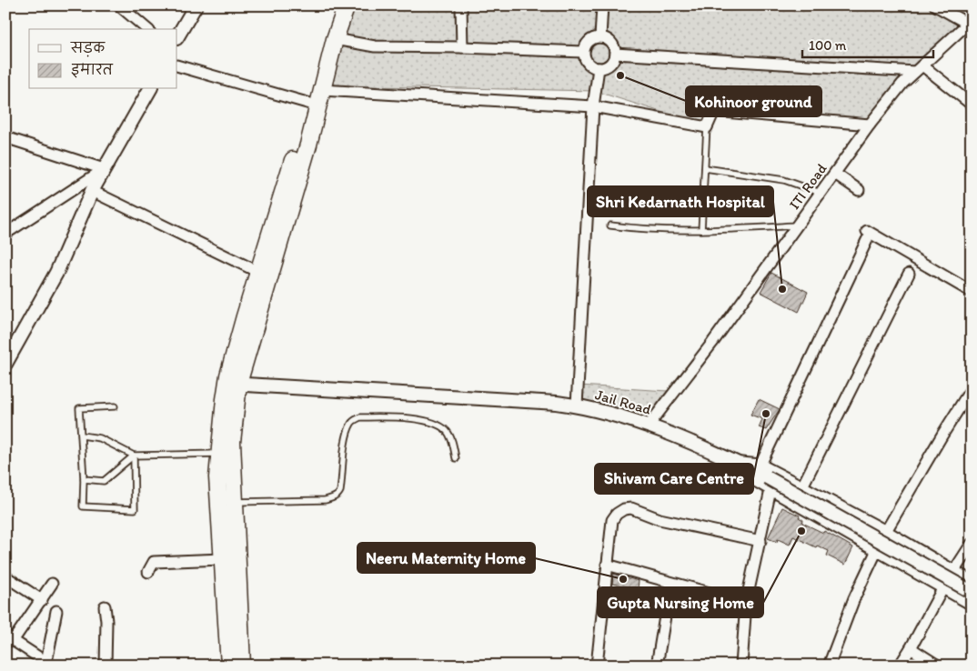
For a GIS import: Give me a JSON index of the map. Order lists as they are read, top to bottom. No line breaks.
{"streets":{"street":["ITI Road","Jail Road"]},"crossings":[["ITI Road","Jail Road"]],"places":["Kohinoor ground","Shri Kedarnath Hospital","Shivam Care Centre","Gupta Nursing Home","Neeru Maternity Home"],"legend":["सड़क","इमारत"],"scale_bar":"100 m"}
